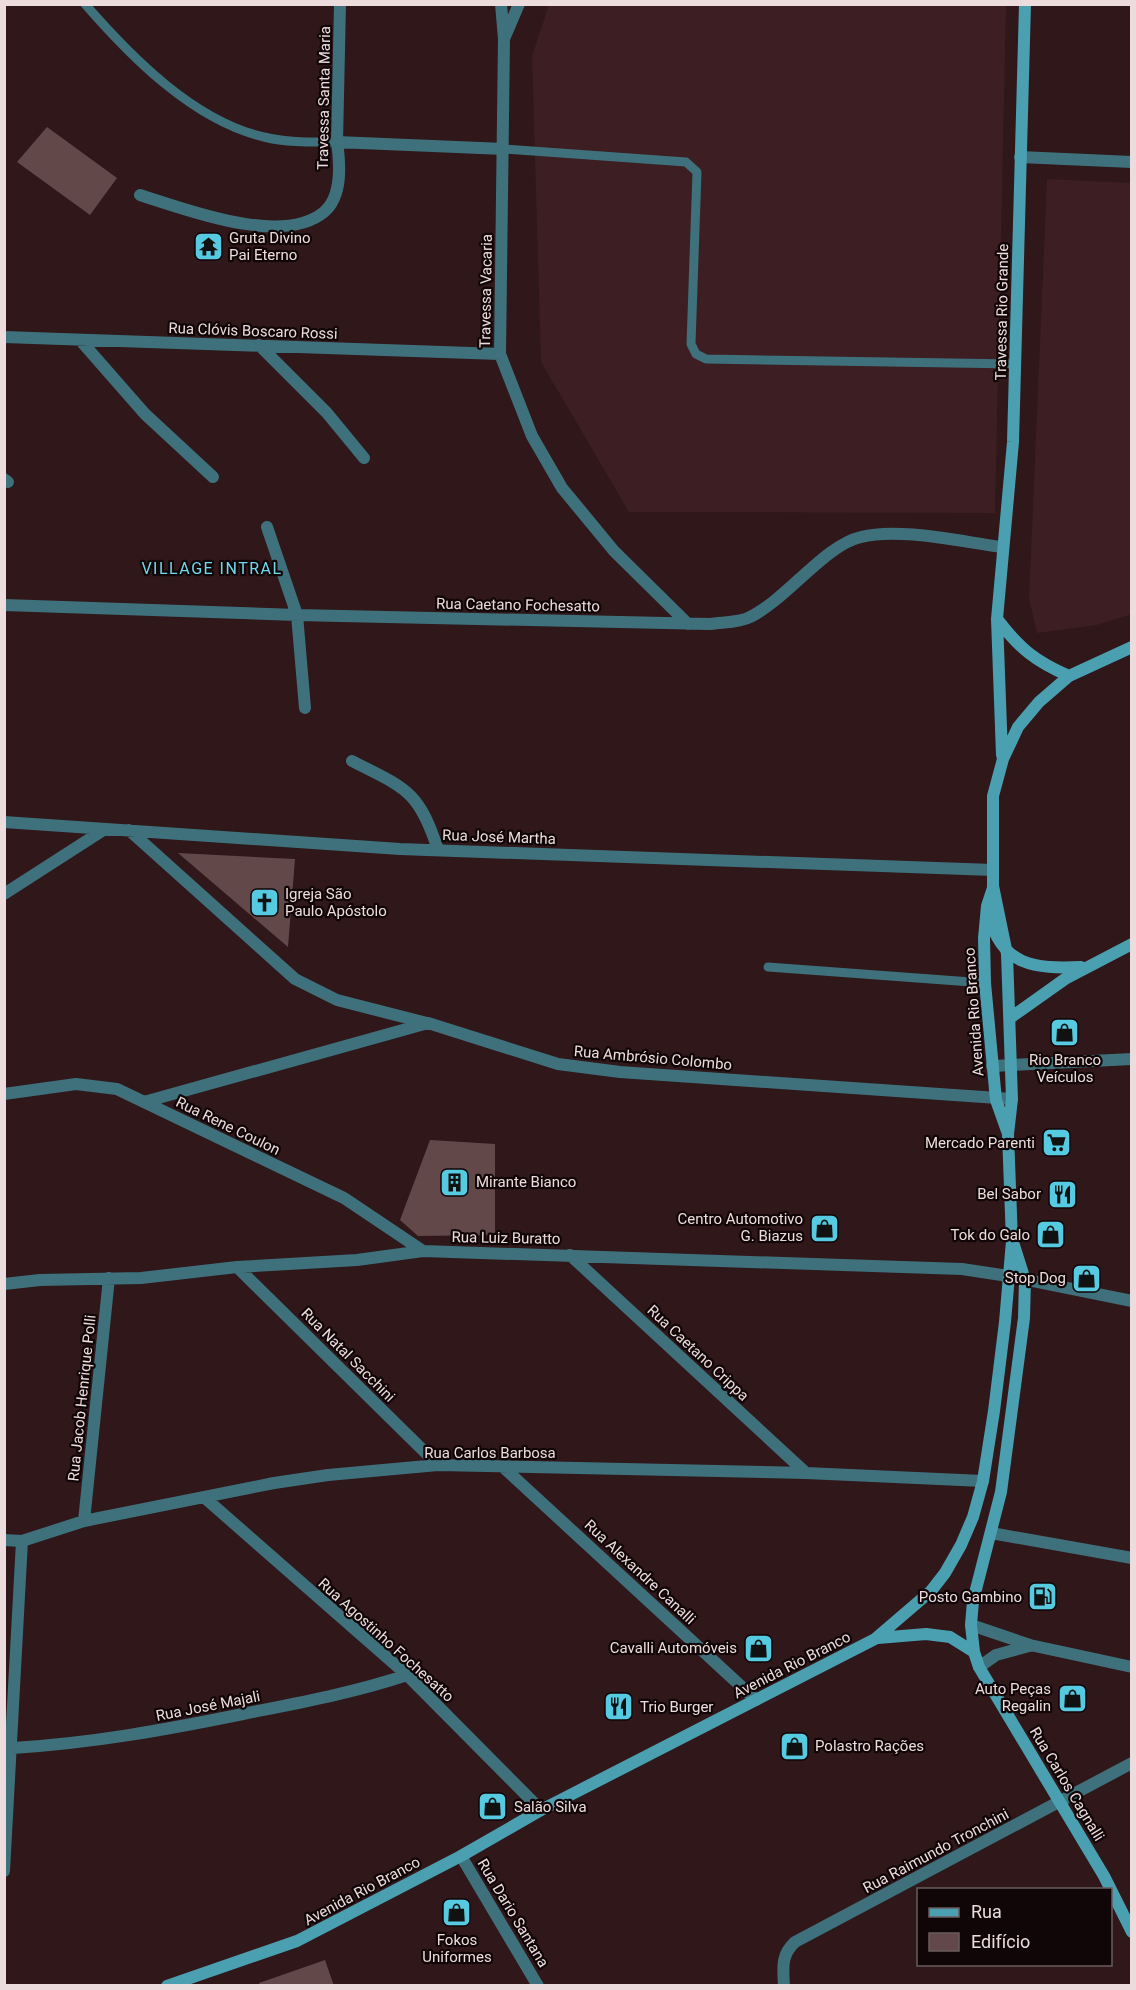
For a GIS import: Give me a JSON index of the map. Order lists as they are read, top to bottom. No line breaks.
{"streets":{"main road":["Travessa Rio Grande","Avenida Rio Branco","Rua Carlos Cagnalli"],"street":["Travessa Santa Maria","Travessa Vacaria","Rua Clóvis Boscaro Rossi","Rua Caetano Fochesatto","Rua José Martha","Rua Ambrósio Colombo","Rua Rene Coulon","Rua Luiz Buratto","Rua Caetano Crippa","Rua Natal Sacchini","Rua Jacob Henrique Polli","Rua Carlos Barbosa","Rua Alexandre Canalli","Rua Agostinho Fochesatto","Rua José Majali","Rua Raimundo Tronchini","Rua Dario Santana"]},"crossings":[["Travessa Vacaria","Rua Clóvis Boscaro Rossi"],["Travessa Vacaria","Rua Caetano Fochesatto"],["Travessa Rio Grande","Rua Caetano Fochesatto"],["Travessa Rio Grande","Avenida Rio Branco"],["Rua José Martha","Avenida Rio Branco"],["Rua José Martha","Rua Ambrósio Colombo"],["Avenida Rio Branco","Rua Ambrósio Colombo"],["Avenida Rio Branco","Rua Luiz Buratto"],["Avenida Rio Branco","Rua Carlos Barbosa"],["Avenida Rio Branco","Rua Alexandre Canalli"],["Avenida Rio Branco","Rua Agostinho Fochesatto"],["Avenida Rio Branco","Rua Carlos Cagnalli"],["Avenida Rio Branco","Rua Dario Santana"],["Rua Rene Coulon","Rua Luiz Buratto"],["Rua Luiz Buratto","Rua Caetano Crippa"],["Rua Luiz Buratto","Rua Natal Sacchini"],["Rua Luiz Buratto","Rua Jacob Henrique Polli"],["Rua Caetano Crippa","Rua Carlos Barbosa"],["Rua Natal Sacchini","Rua Carlos Barbosa"],["Rua Jacob Henrique Polli","Rua Carlos Barbosa"],["Rua Carlos Barbosa","Rua Alexandre Canalli"],["Rua Carlos Barbosa","Rua Agostinho Fochesatto"],["Rua Agostinho Fochesatto","Rua José Majali"],["Rua Carlos Cagnalli","Rua Raimundo Tronchini"]],"districts":["VILLAGE INTRAL"],"places":{"temple":["Gruta Divino Pai Eterno"],"church":["Igreja São Paulo Apóstolo"],"shop":["Rio Branco Veículos","Centro Automotivo G. Biazus","Tok do Galo","Stop Dog","Cavalli Automóveis","Auto Peças Regalin","Polastro Rações","Salão Silva","Fokos Uniformes"],"supermarket":["Mercado Parenti"],"building":["Mirante Bianco"],"restaurant":["Bel Sabor","Trio Burger"],"fuel station":["Posto Gambino"]},"legend":["Rua","Edifício"]}
